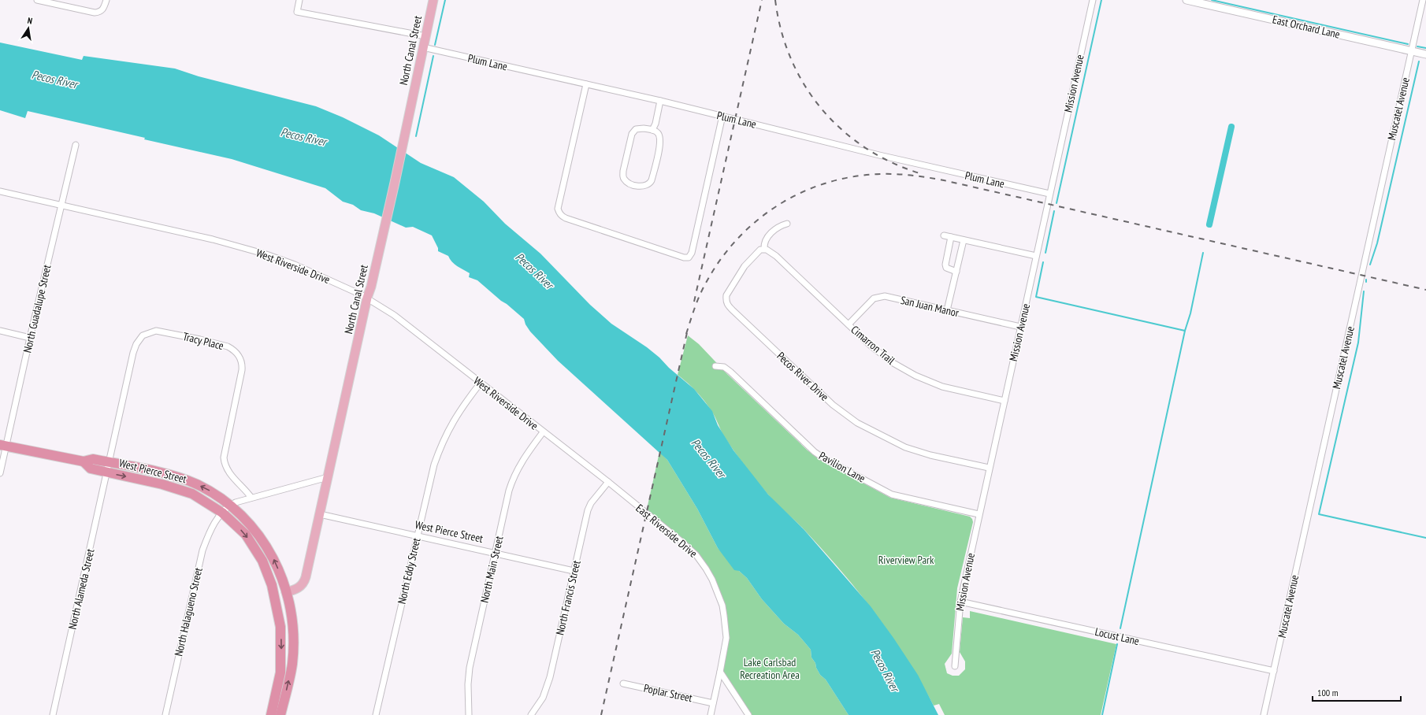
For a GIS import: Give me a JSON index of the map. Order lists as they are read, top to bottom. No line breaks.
{"streets":{"highway":["West Pierce Street"],"main road":["North Canal Street"],"street":["East Orchard Lane","Plum Lane","Mission Avenue","Muscatel Avenue","West Riverside Drive","San Juan Manor","North Guadalupe Street","Tracy Place","Cimarron Trail","Pecos River Drive","Pavilion Lane","East Riverside Drive","North Main Street","North Eddy Street","North Alameda Street","North Francis Street","North Halagueno Street","Locust Lane","Poplar Street"]},"crossings":[["East Orchard Lane","Muscatel Avenue"],["North Canal Street","Plum Lane"],["North Canal Street","West Riverside Drive"],["North Canal Street","West Pierce Street"],["Plum Lane","Mission Avenue"],["Mission Avenue","San Juan Manor"],["Mission Avenue","Cimarron Trail"],["Mission Avenue","Pecos River Drive"],["Mission Avenue","Pavilion Lane"],["Mission Avenue","Locust Lane"],["Muscatel Avenue","Locust Lane"],["West Riverside Drive","North Guadalupe Street"],["West Riverside Drive","East Riverside Drive"],["West Riverside Drive","North Main Street"],["West Riverside Drive","North Eddy Street"],["San Juan Manor","Cimarron Trail"],["North Guadalupe Street","West Pierce Street"],["Tracy Place","West Pierce Street"],["Tracy Place","North Alameda Street"],["Cimarron Trail","Pecos River Drive"],["West Pierce Street","North Main Street"],["West Pierce Street","North Eddy Street"],["West Pierce Street","North Alameda Street"],["West Pierce Street","North Francis Street"],["West Pierce Street","North Halagueno Street"],["East Riverside Drive","North Main Street"],["East Riverside Drive","North Francis Street"],["East Riverside Drive","Poplar Street"]],"water":["Pecos River"],"parks":["Riverview Park","Lake Carlsbad Recreation Area"],"scale_bar":"100 m","north":"top"}
